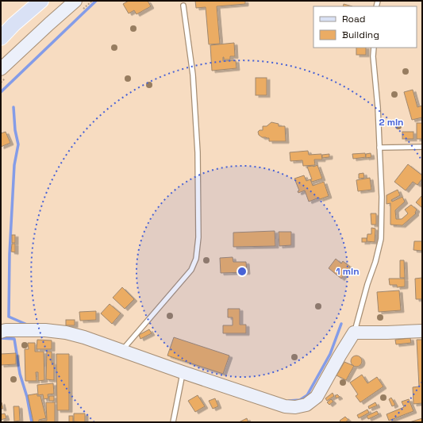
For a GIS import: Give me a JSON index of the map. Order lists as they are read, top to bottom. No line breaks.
{"legend":["Road","Building"],"rings":["2 min","1 min"]}
